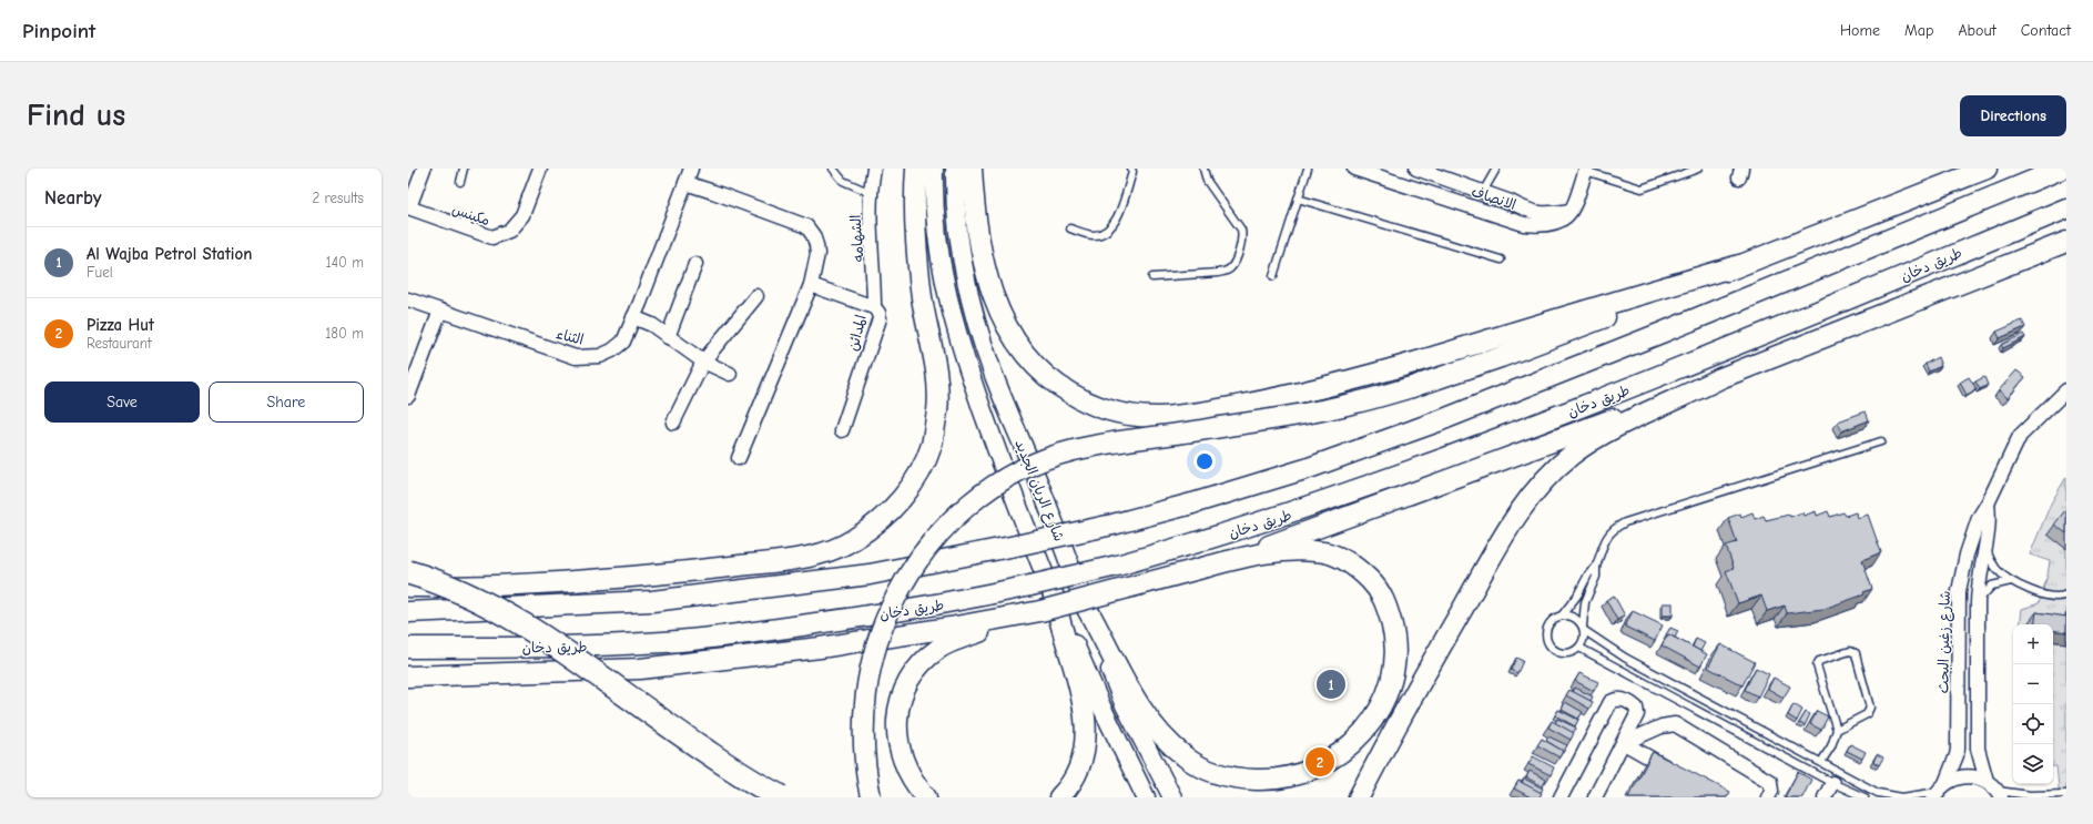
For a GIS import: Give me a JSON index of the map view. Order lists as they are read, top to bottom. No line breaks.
{"streets":{"main road":["طريق دخان","شارع الريان الجديد"],"street":["الانصاف","مكينس","الشهامه","المدائن","الثناء","شارع زغين البحث"]},"crossings":[["الشهامه","المدائن"]],"page":{"header":"Pinpoint","nav":["Home","Map","About","Contact"],"buttons":["Directions",["Save","Share"]],"title":"Find us","heading":["Nearby","2 results"],"list":[{"mark":"1","name":"Al Wajba Petrol Station","note":"Fuel","value":"140 m"},{"mark":"2","name":"Pizza Hut","note":"Restaurant","value":"180 m"}],"map_buttons":["+","−"],"pins":["1","2"]}}
